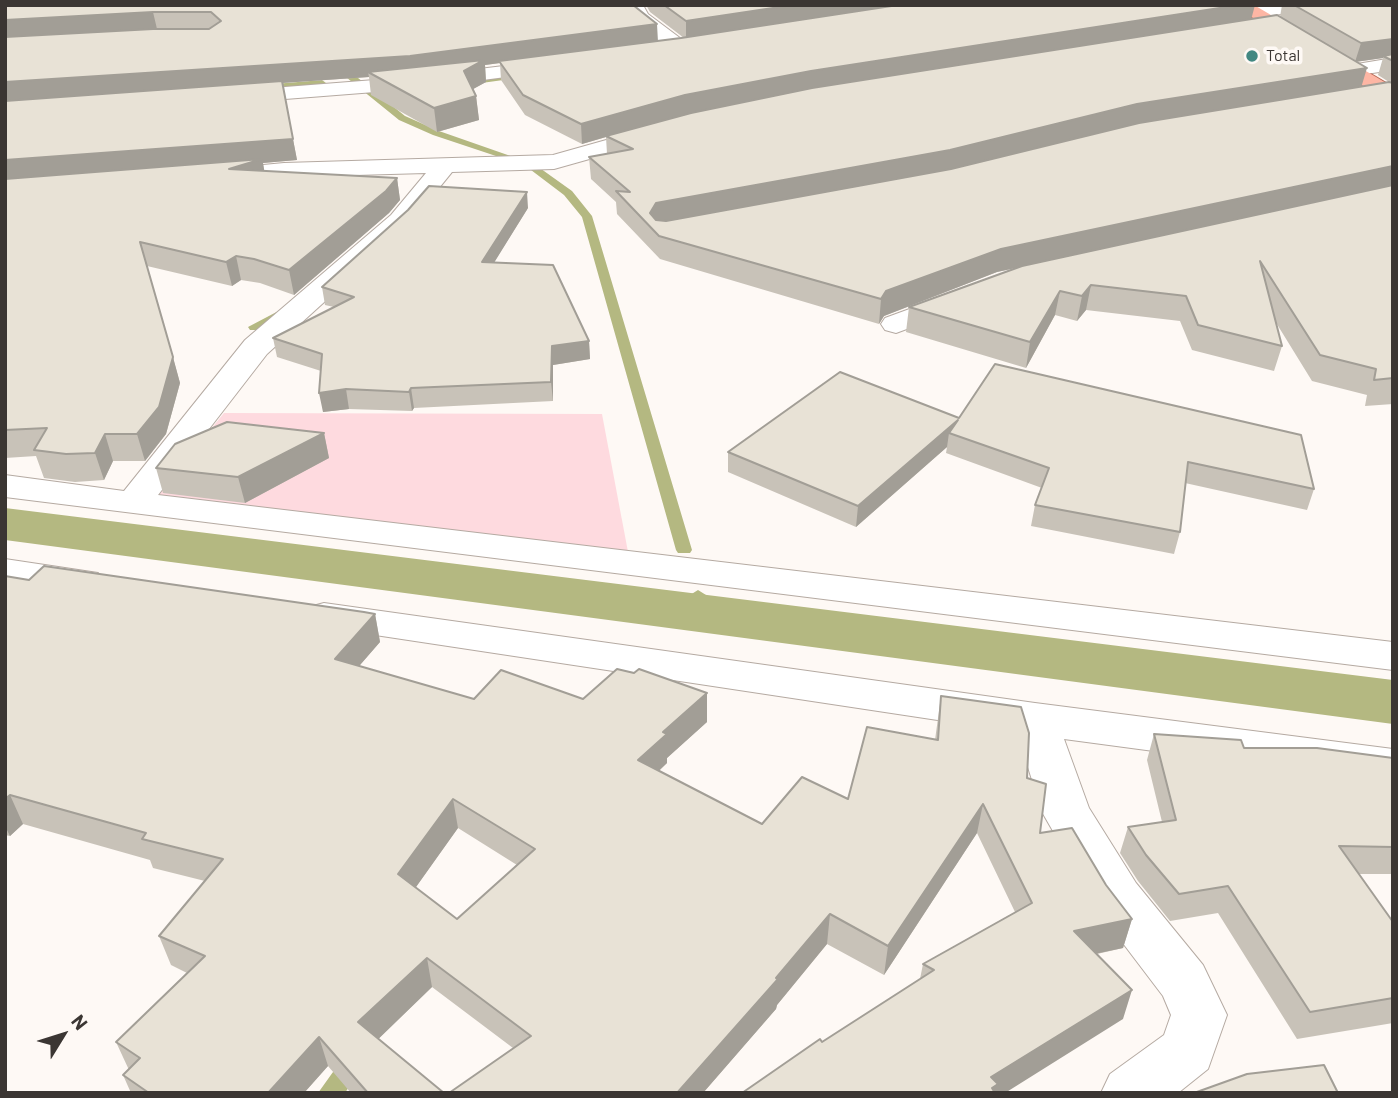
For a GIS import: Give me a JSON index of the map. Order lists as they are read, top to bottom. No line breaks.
{"places":["Total"],"north":"top right"}
